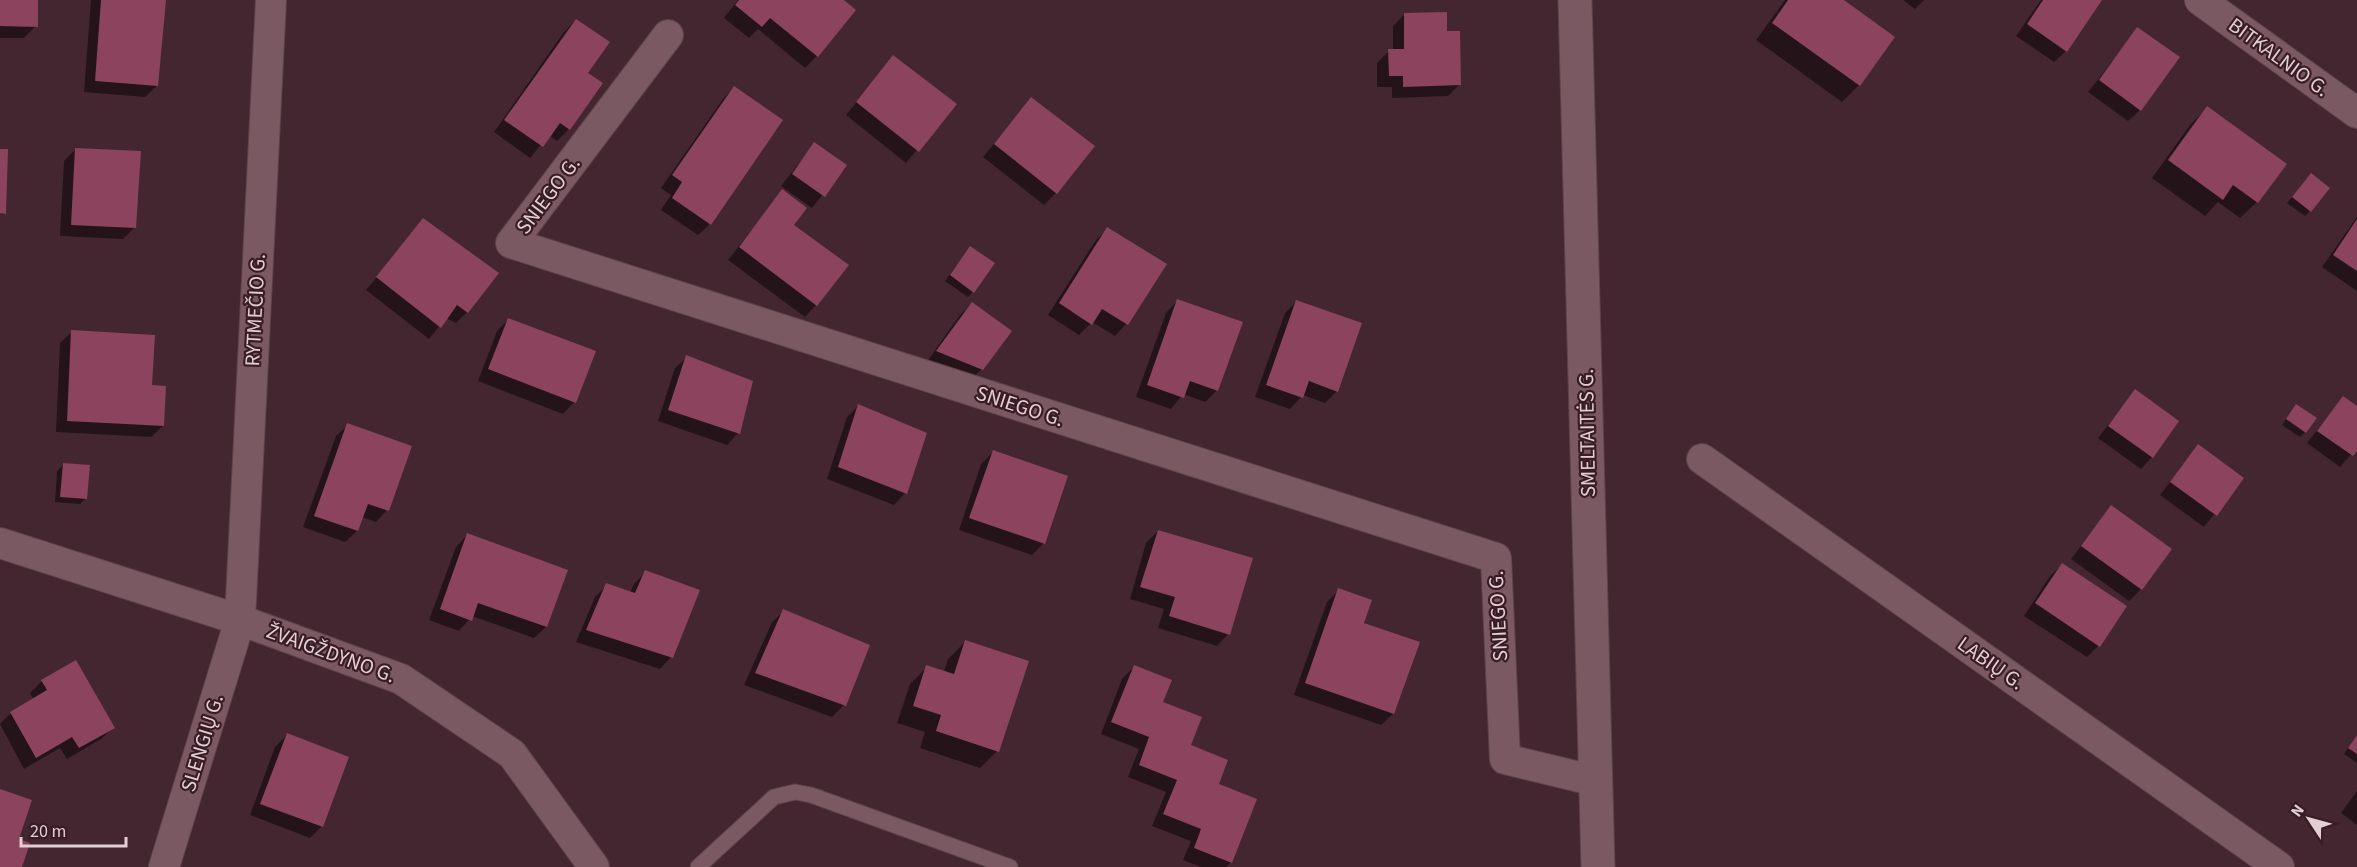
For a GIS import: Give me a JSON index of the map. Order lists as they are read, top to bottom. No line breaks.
{"streets":{"main road":["SMELTAITĖS G."],"street":["BITKALNIO G.","SNIEGO G.","RYTMEČIO G.","ŽVAIGŽDYNO G.","LABIŲ G.","SLENGIŲ G."]},"crossings":[["SNIEGO G.","SMELTAITĖS G."],["RYTMEČIO G.","ŽVAIGŽDYNO G."],["RYTMEČIO G.","SLENGIŲ G."],["ŽVAIGŽDYNO G.","SLENGIŲ G."]],"scale_bar":"20 m","north":"top left"}
